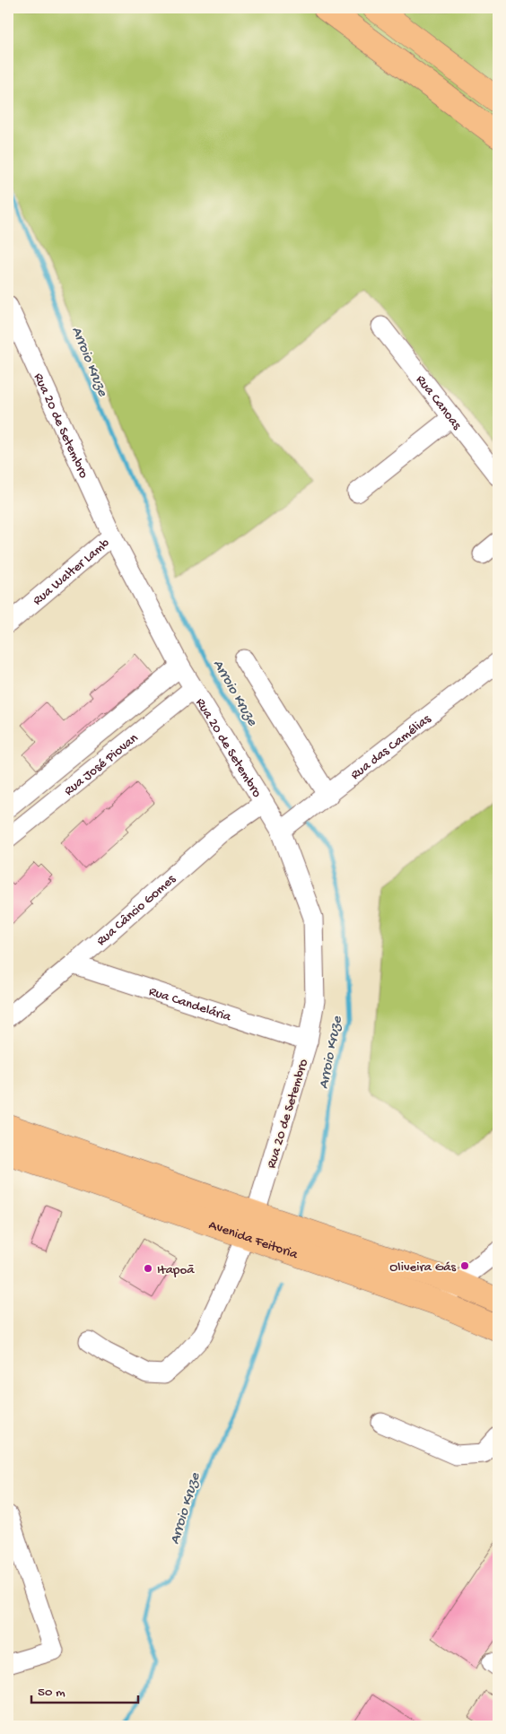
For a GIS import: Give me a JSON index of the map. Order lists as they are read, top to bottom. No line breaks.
{"streets":{"main road":["Avenida Feitoria"],"street":["Rua Canoas","Rua 20 de Setembro","Rua Walter Lamb","Rua das Camélias","Rua José Piovan","Rua Câncio Gomes","Rua Candelária"]},"crossings":[["Rua 20 de Setembro","Rua Walter Lamb"],["Rua 20 de Setembro","Rua das Camélias"],["Rua 20 de Setembro","Rua José Piovan"],["Rua 20 de Setembro","Rua Câncio Gomes"],["Rua 20 de Setembro","Rua Candelária"],["Rua 20 de Setembro","Avenida Feitoria"],["Rua Câncio Gomes","Rua Candelária"]],"water":["Arroio Kruze"],"places":["Oliveira Gás","Itapoã"],"scale_bar":"50 m"}
